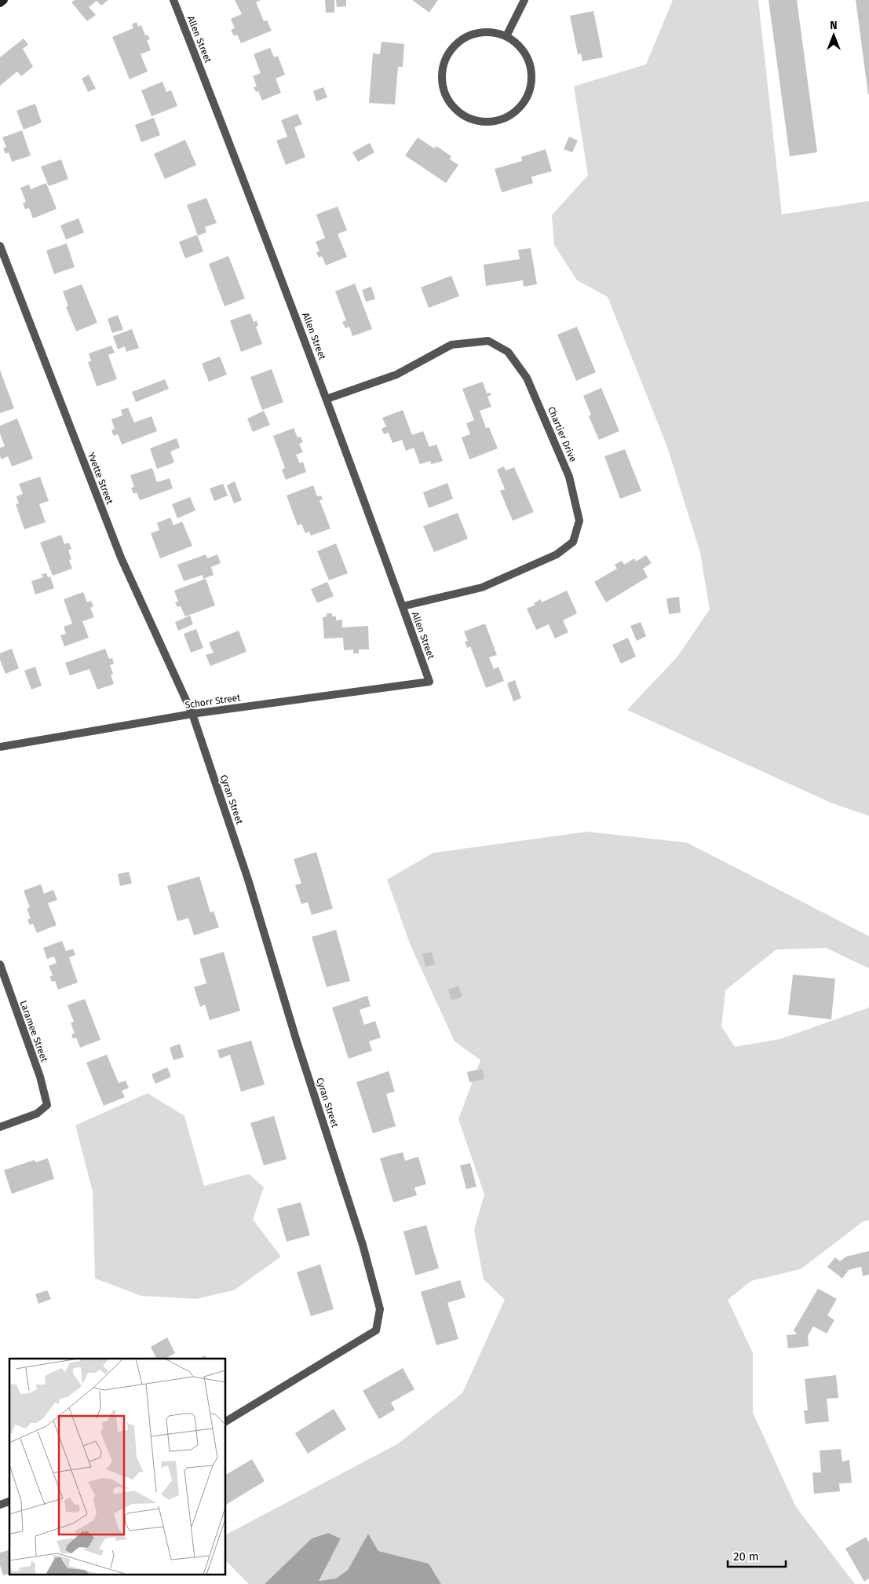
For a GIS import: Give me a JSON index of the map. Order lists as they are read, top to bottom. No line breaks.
{"streets":{"street":["Allen Street","Chartier Drive","Yvette Street","Schorr Street","Cyran Street","Laramee Street"]},"crossings":[["Allen Street","Chartier Drive"],["Allen Street","Schorr Street"],["Yvette Street","Schorr Street"],["Yvette Street","Cyran Street"],["Schorr Street","Cyran Street"]],"scale_bar":"20 m","north":"top"}
